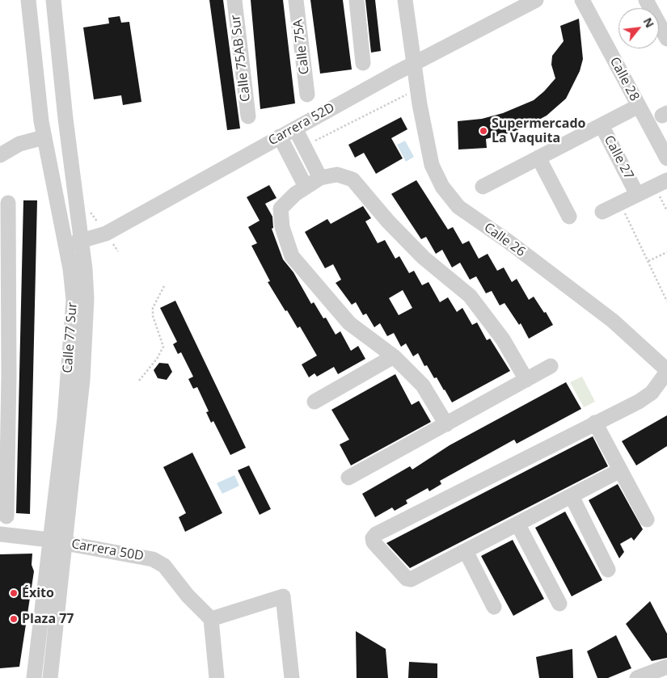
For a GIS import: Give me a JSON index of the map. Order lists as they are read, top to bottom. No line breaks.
{"streets":{"street":["Calle 75A","Calle 75AB Sur","Calle 28","Carrera 52D","Calle 27","Calle 26","Calle 77 Sur","Carrera 50D"]},"crossings":[["Carrera 52D","Calle 26"],["Carrera 52D","Calle 77 Sur"],["Calle 77 Sur","Carrera 50D"]],"places":["Supermercado La Vaquita","Éxito","Plaza 77"],"north":"top right"}
